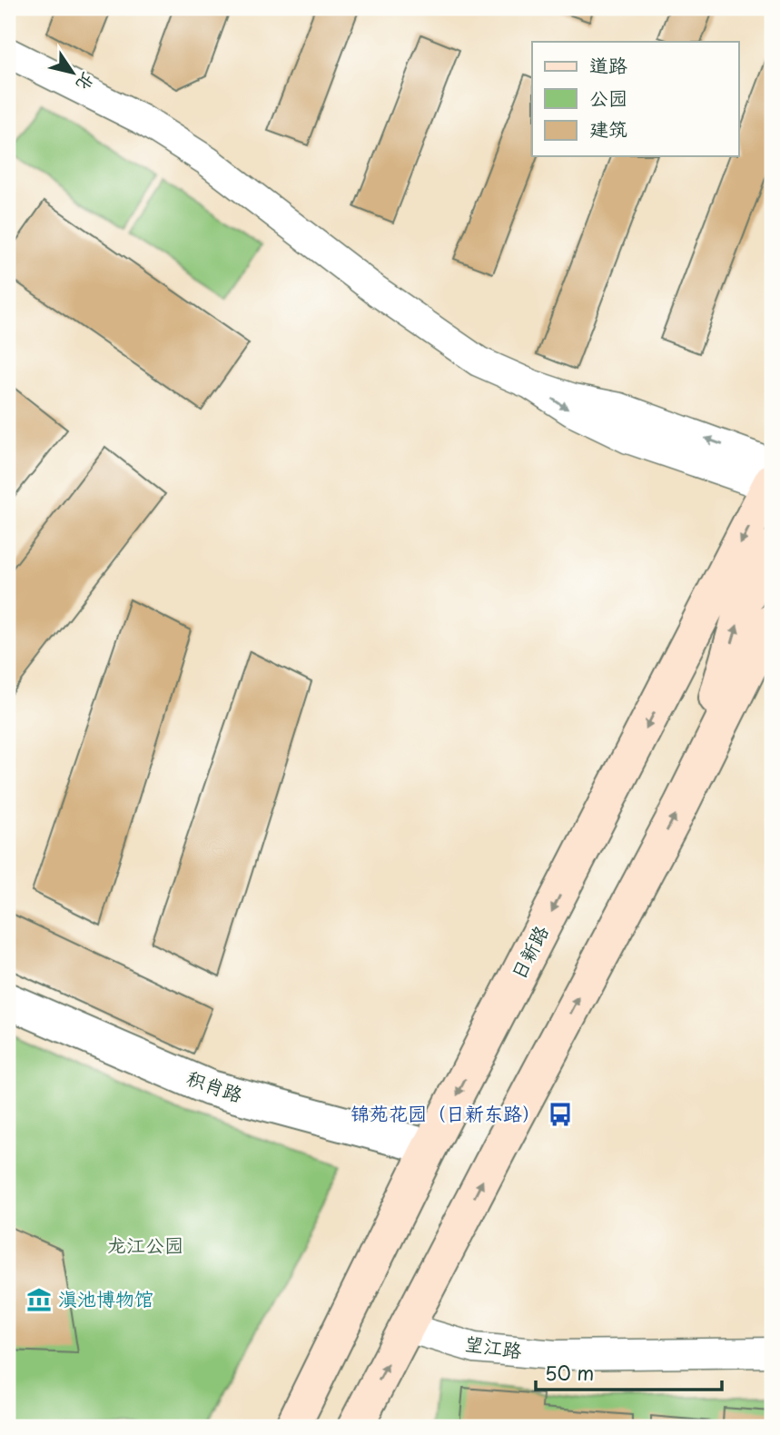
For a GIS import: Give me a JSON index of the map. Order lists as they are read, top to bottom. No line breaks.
{"streets":{"main road":["日新路"],"street":["积肖路","望江路"]},"crossings":[["日新路","积肖路"]],"parks":["龙江公园"],"places":{"bus stop":["锦苑花园（日新东路）"],"museum":["滇池博物馆"]},"legend":["道路","公园","建筑"],"scale_bar":"50 m","north":"bottom right"}
